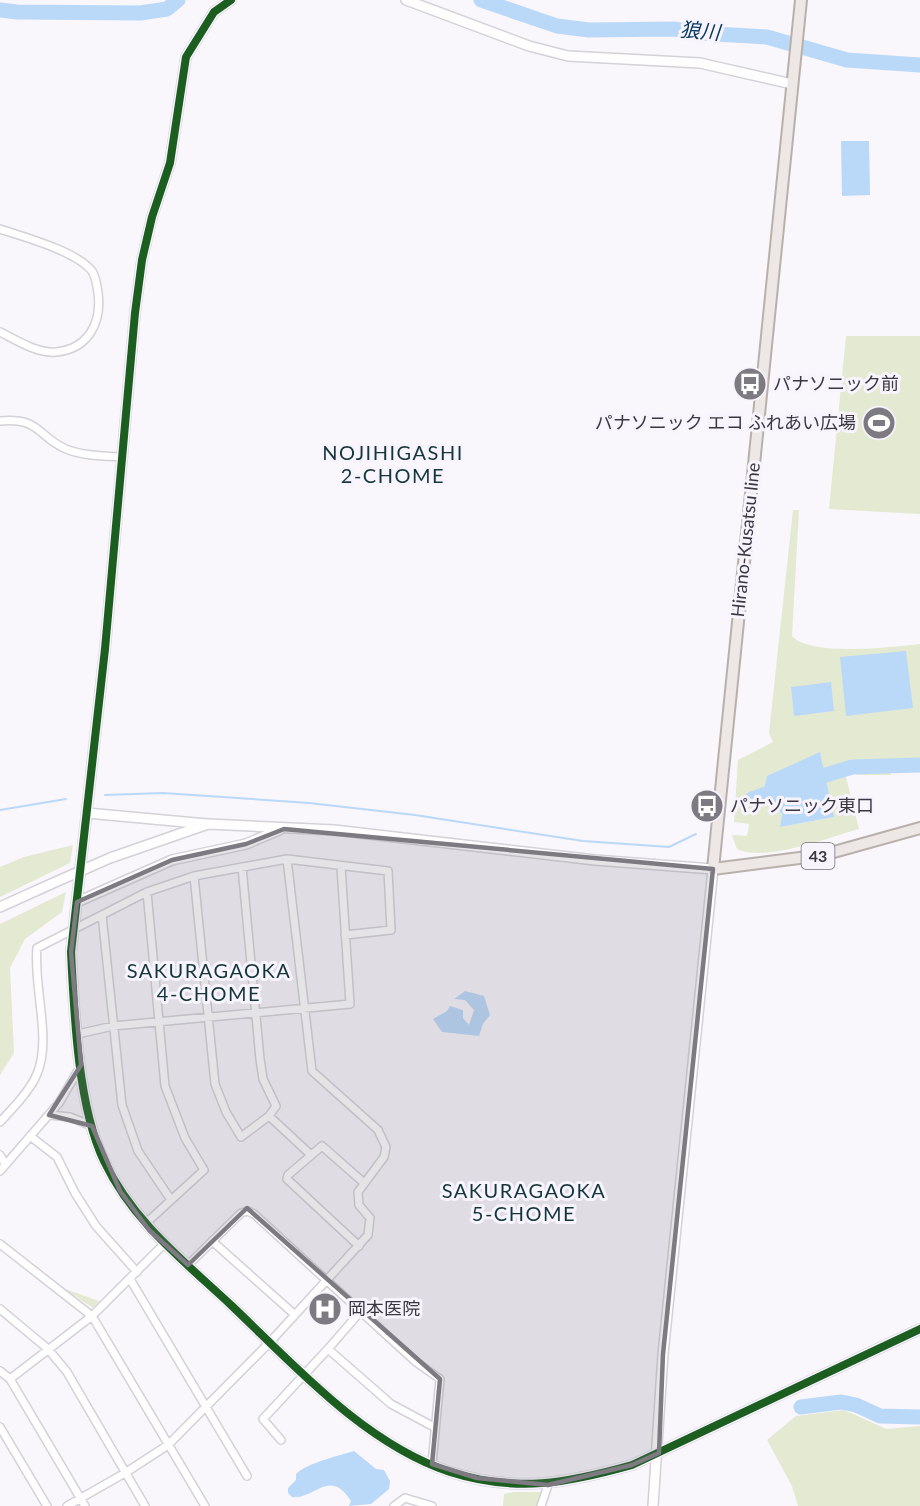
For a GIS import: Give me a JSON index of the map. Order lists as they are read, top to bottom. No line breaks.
{"streets":{"main road":["Hirano-Kusatsu line","43"]},"crossings":[["Hirano-Kusatsu line","43"]],"districts":["NOJIHIGASHI 2-CHOME","SAKURAGAOKA 4-CHOME","SAKURAGAOKA 5-CHOME"],"water":["狼川"],"places":{"bus stop":["パナソニック前","パナソニック東口"],"sports":["パナソニック エコ ふれあい広場"],"hospital":["岡本医院"]}}
